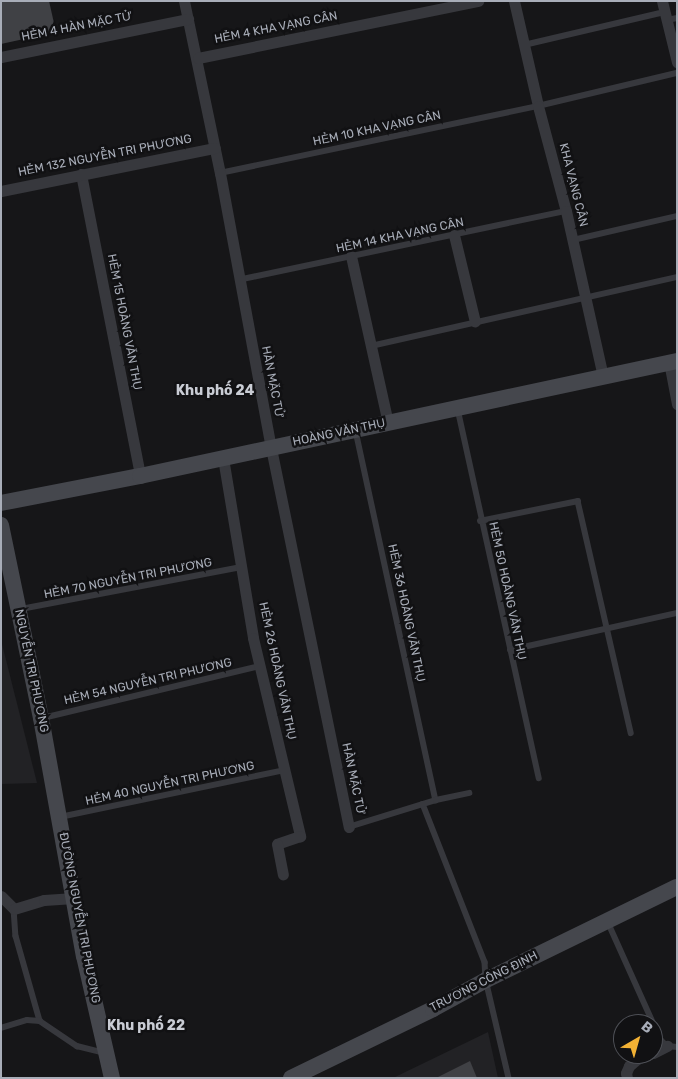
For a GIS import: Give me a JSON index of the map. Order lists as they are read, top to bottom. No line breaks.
{"streets":{"street":["HẺM 4 HÀN MẶC TỬ","HẺM 4 KHA VẠNG CÂN","HẺM 132 NGUYỄN TRI PHƯƠNG","KHA VẠNG CÂN","HẺM 15 HOÀNG VĂN THỤ","HÀN MẶC TỬ","HOÀNG VĂN THỤ","NGUYỄN TRI PHƯƠNG","HẺM 26 HOÀNG VĂN THỤ","ĐƯỜNG NGUYỄN TRI PHƯƠNG","TRƯƠNG CÔNG ĐỊNH"],"lane":["HẺM 10 KHA VẠNG CÂN","HẺM 14 KHA VẠNG CÂN","HẺM 70 NGUYỄN TRI PHƯƠNG","HẺM 50 HOÀNG VĂN THỤ","HẺM 36 HOÀNG VĂN THỤ","HẺM 54 NGUYỄN TRI PHƯƠNG","HẺM 40 NGUYỄN TRI PHƯƠNG"]},"crossings":[["HẺM 4 HÀN MẶC TỬ","HÀN MẶC TỬ"],["HẺM 4 KHA VẠNG CÂN","HÀN MẶC TỬ"],["HẺM 10 KHA VẠNG CÂN","KHA VẠNG CÂN"],["HẺM 10 KHA VẠNG CÂN","HÀN MẶC TỬ"],["HẺM 132 NGUYỄN TRI PHƯƠNG","HẺM 15 HOÀNG VĂN THỤ"],["HẺM 132 NGUYỄN TRI PHƯƠNG","HÀN MẶC TỬ"],["KHA VẠNG CÂN","HẺM 14 KHA VẠNG CÂN"],["KHA VẠNG CÂN","HOÀNG VĂN THỤ"],["HẺM 14 KHA VẠNG CÂN","HÀN MẶC TỬ"],["HẺM 15 HOÀNG VĂN THỤ","HOÀNG VĂN THỤ"],["HÀN MẶC TỬ","HOÀNG VĂN THỤ"],["HOÀNG VĂN THỤ","HẺM 50 HOÀNG VĂN THỤ"],["HOÀNG VĂN THỤ","HẺM 36 HOÀNG VĂN THỤ"],["HOÀNG VĂN THỤ","HẺM 26 HOÀNG VĂN THỤ"],["HẺM 70 NGUYỄN TRI PHƯƠNG","NGUYỄN TRI PHƯƠNG"],["HẺM 70 NGUYỄN TRI PHƯƠNG","HẺM 26 HOÀNG VĂN THỤ"],["NGUYỄN TRI PHƯƠNG","HẺM 54 NGUYỄN TRI PHƯƠNG"],["NGUYỄN TRI PHƯƠNG","HẺM 40 NGUYỄN TRI PHƯƠNG"],["NGUYỄN TRI PHƯƠNG","ĐƯỜNG NGUYỄN TRI PHƯƠNG"],["HẺM 26 HOÀNG VĂN THỤ","HẺM 54 NGUYỄN TRI PHƯƠNG"],["HẺM 26 HOÀNG VĂN THỤ","HẺM 40 NGUYỄN TRI PHƯƠNG"],["HẺM 40 NGUYỄN TRI PHƯƠNG","ĐƯỜNG NGUYỄN TRI PHƯƠNG"]],"districts":["Khu phố 24","Khu phố 22"],"north":"top right"}
